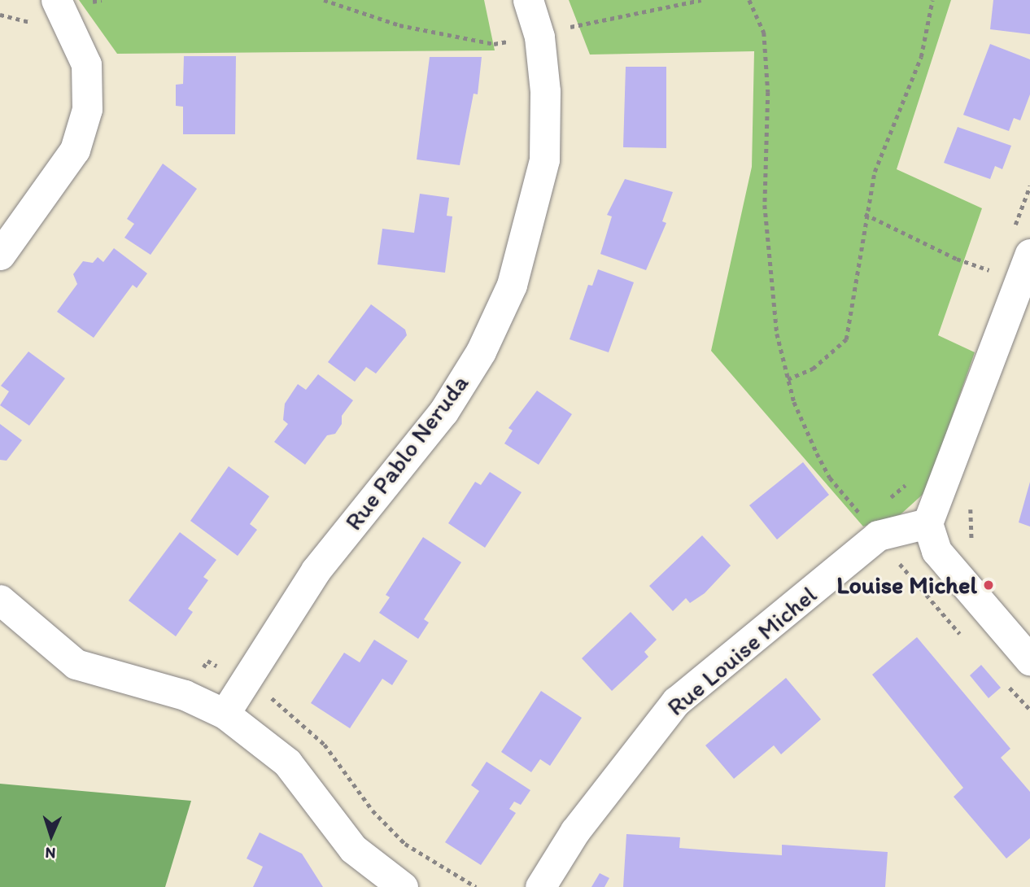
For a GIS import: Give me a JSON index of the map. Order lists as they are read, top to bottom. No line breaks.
{"streets":{"street":["Rue Pablo Neruda","Rue Louise Michel"]},"places":["Louise Michel"],"north":"bottom"}
